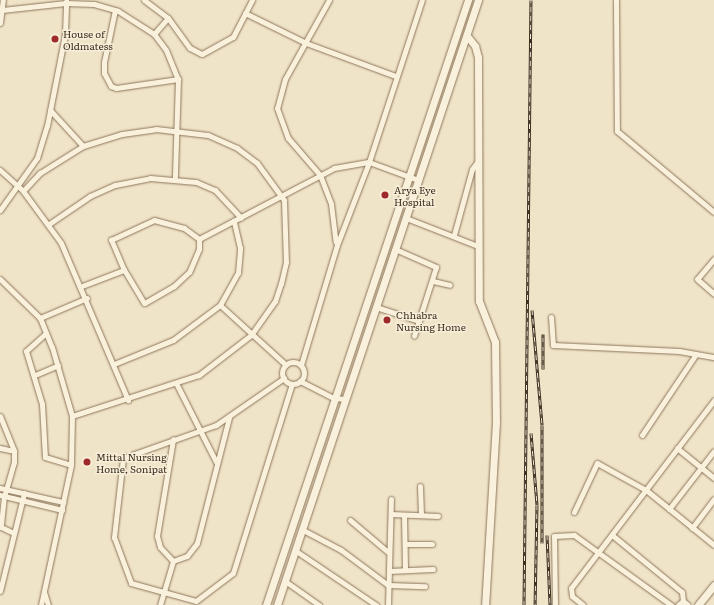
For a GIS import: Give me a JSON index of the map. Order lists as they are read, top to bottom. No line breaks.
{"places":["House of Oldmatess","Arya Eye Hospital","Chhabra Nursing Home","Mittal Nursing Home, Sonipat"]}
